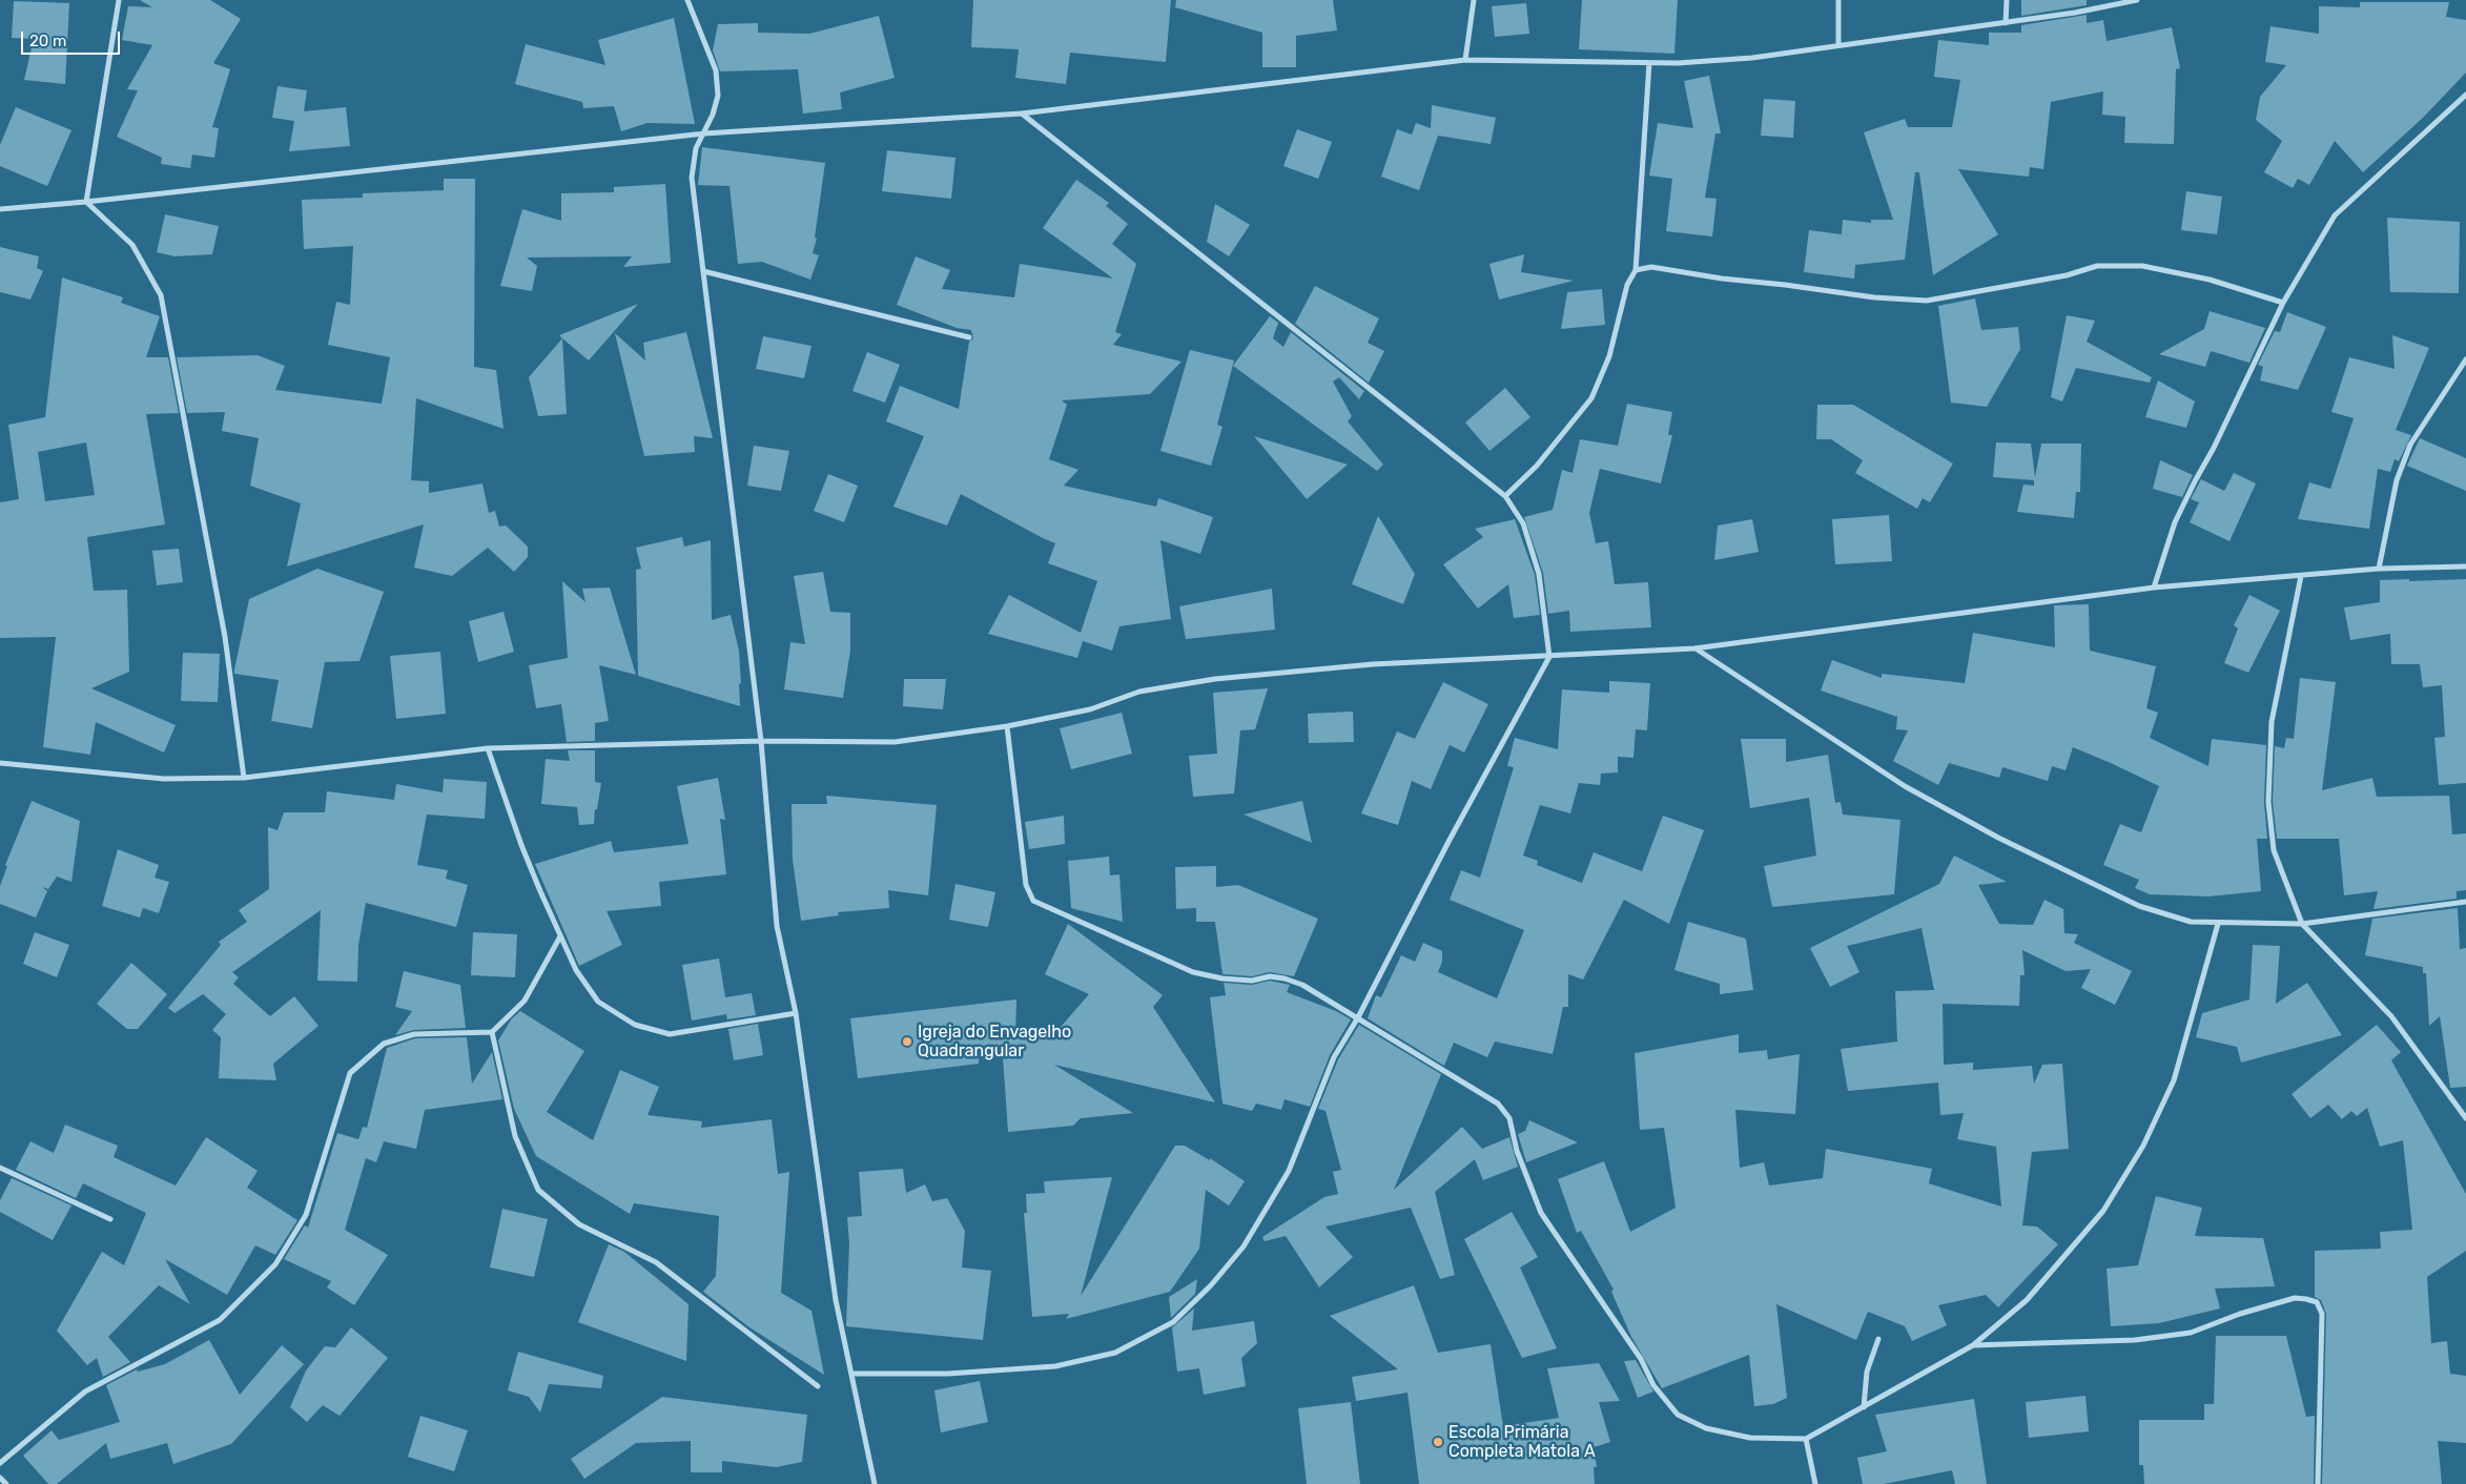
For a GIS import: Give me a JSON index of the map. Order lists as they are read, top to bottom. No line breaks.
{"places":["Igreja do Envagelho Quadrangular","Escola Primária Completa Matola A"],"scale_bar":"20 m"}
